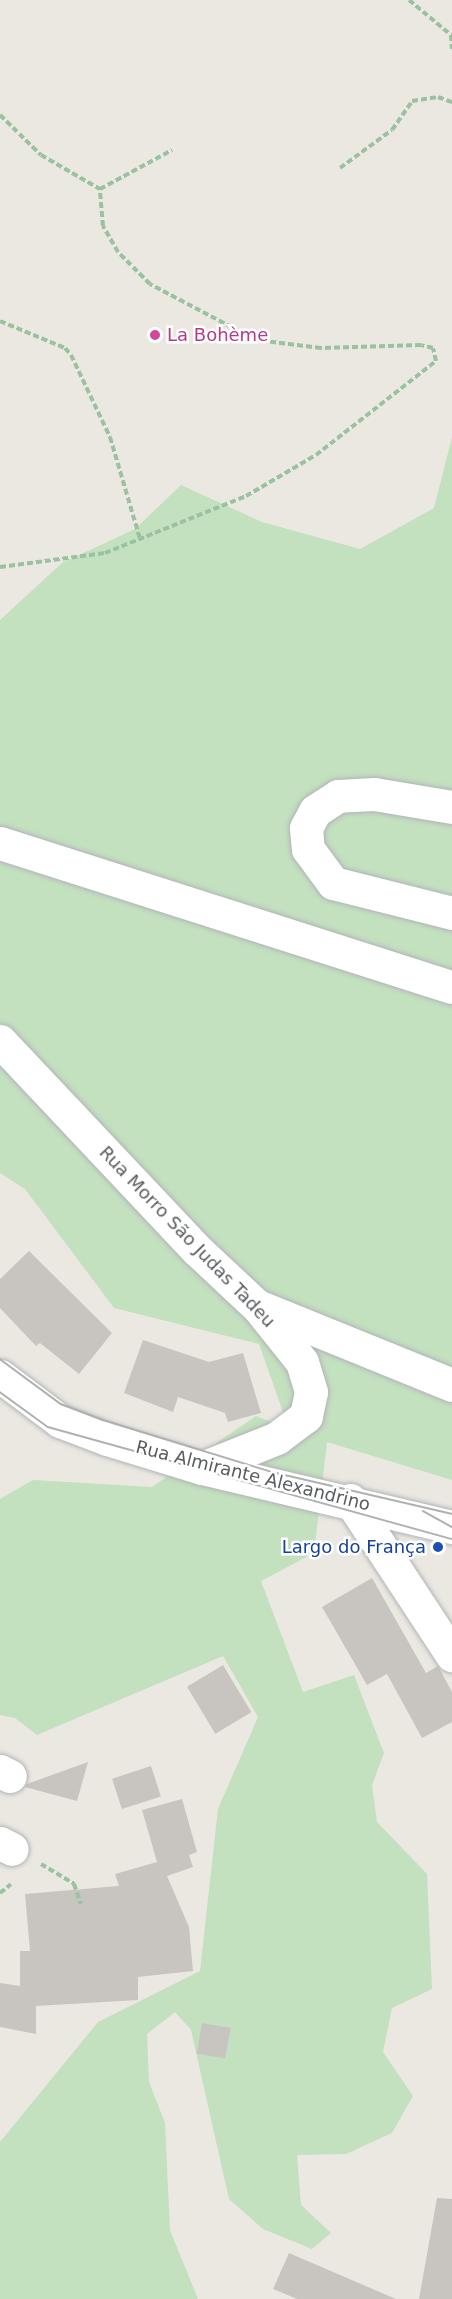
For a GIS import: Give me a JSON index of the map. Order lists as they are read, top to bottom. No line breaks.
{"streets":{"street":["Rua Morro São Judas Tadeu","Rua Almirante Alexandrino"]},"crossings":[["Rua Morro São Judas Tadeu","Rua Almirante Alexandrino"]],"places":["La Bohème","Largo do França"]}
